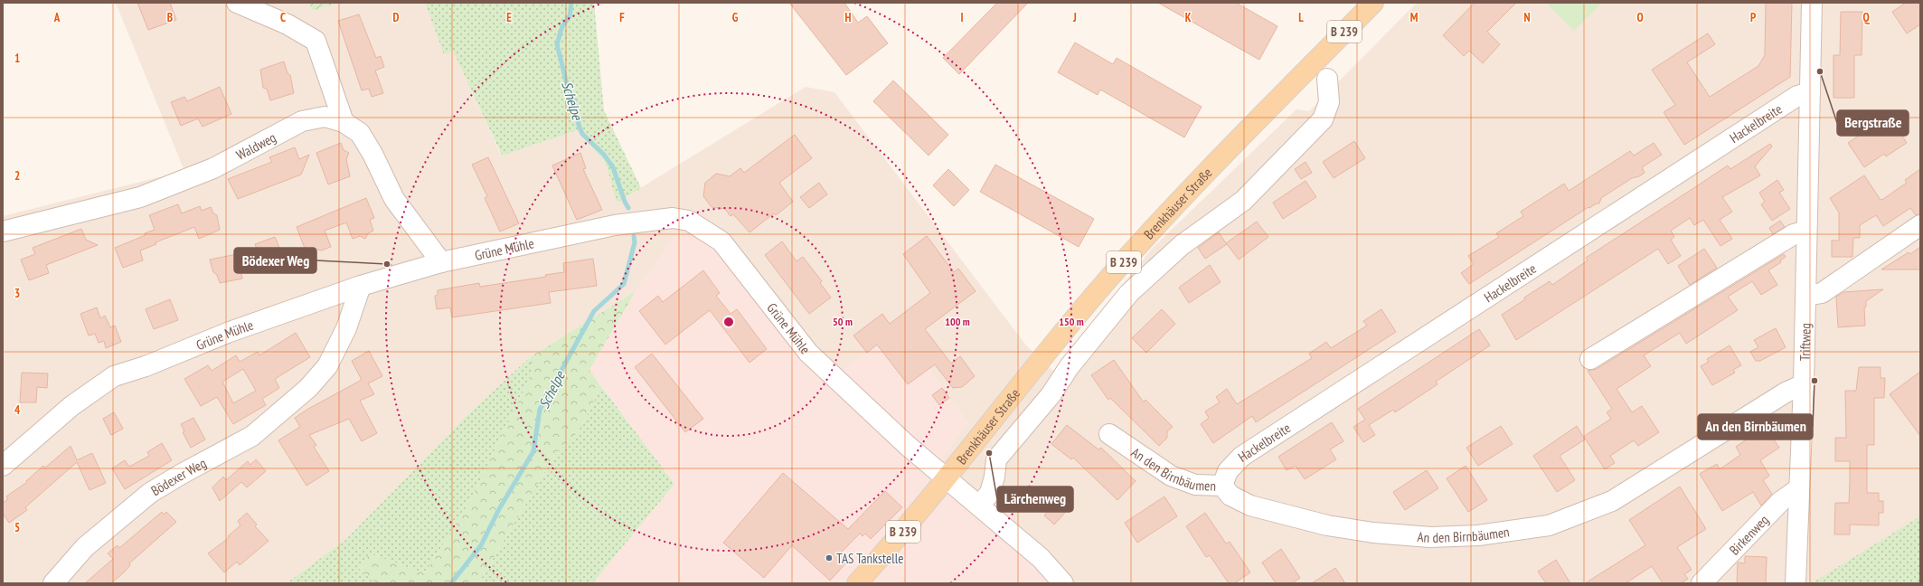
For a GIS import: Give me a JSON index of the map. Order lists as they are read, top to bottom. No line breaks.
{"streets":{"main road":["B 239","Brenkhäuser Straße"],"street":["Hackelbreite","Waldweg","Grüne Mühle","Triftweg","An den Birnbäumen","Bödexer Weg","Birkenweg"]},"crossings":[["Hackelbreite","Triftweg"],["Hackelbreite","An den Birnbäumen"],["Waldweg","Grüne Mühle"],["Brenkhäuser Straße","Grüne Mühle"],["Grüne Mühle","Bödexer Weg"],["Triftweg","An den Birnbäumen"],["Triftweg","Birkenweg"]],"water":["Schelpe"],"places":["Bergstraße","Bödexer Weg","An den Birnbäumen","Lärchenweg","TAS Tankstelle"],"grid":{"columns":["A","B","C","D","E","F","G","H","I","J","K","L","M","N","O","P","Q"],"rows":["1","2","3","4","5"]},"rings":["50 m","100 m","150 m"]}
